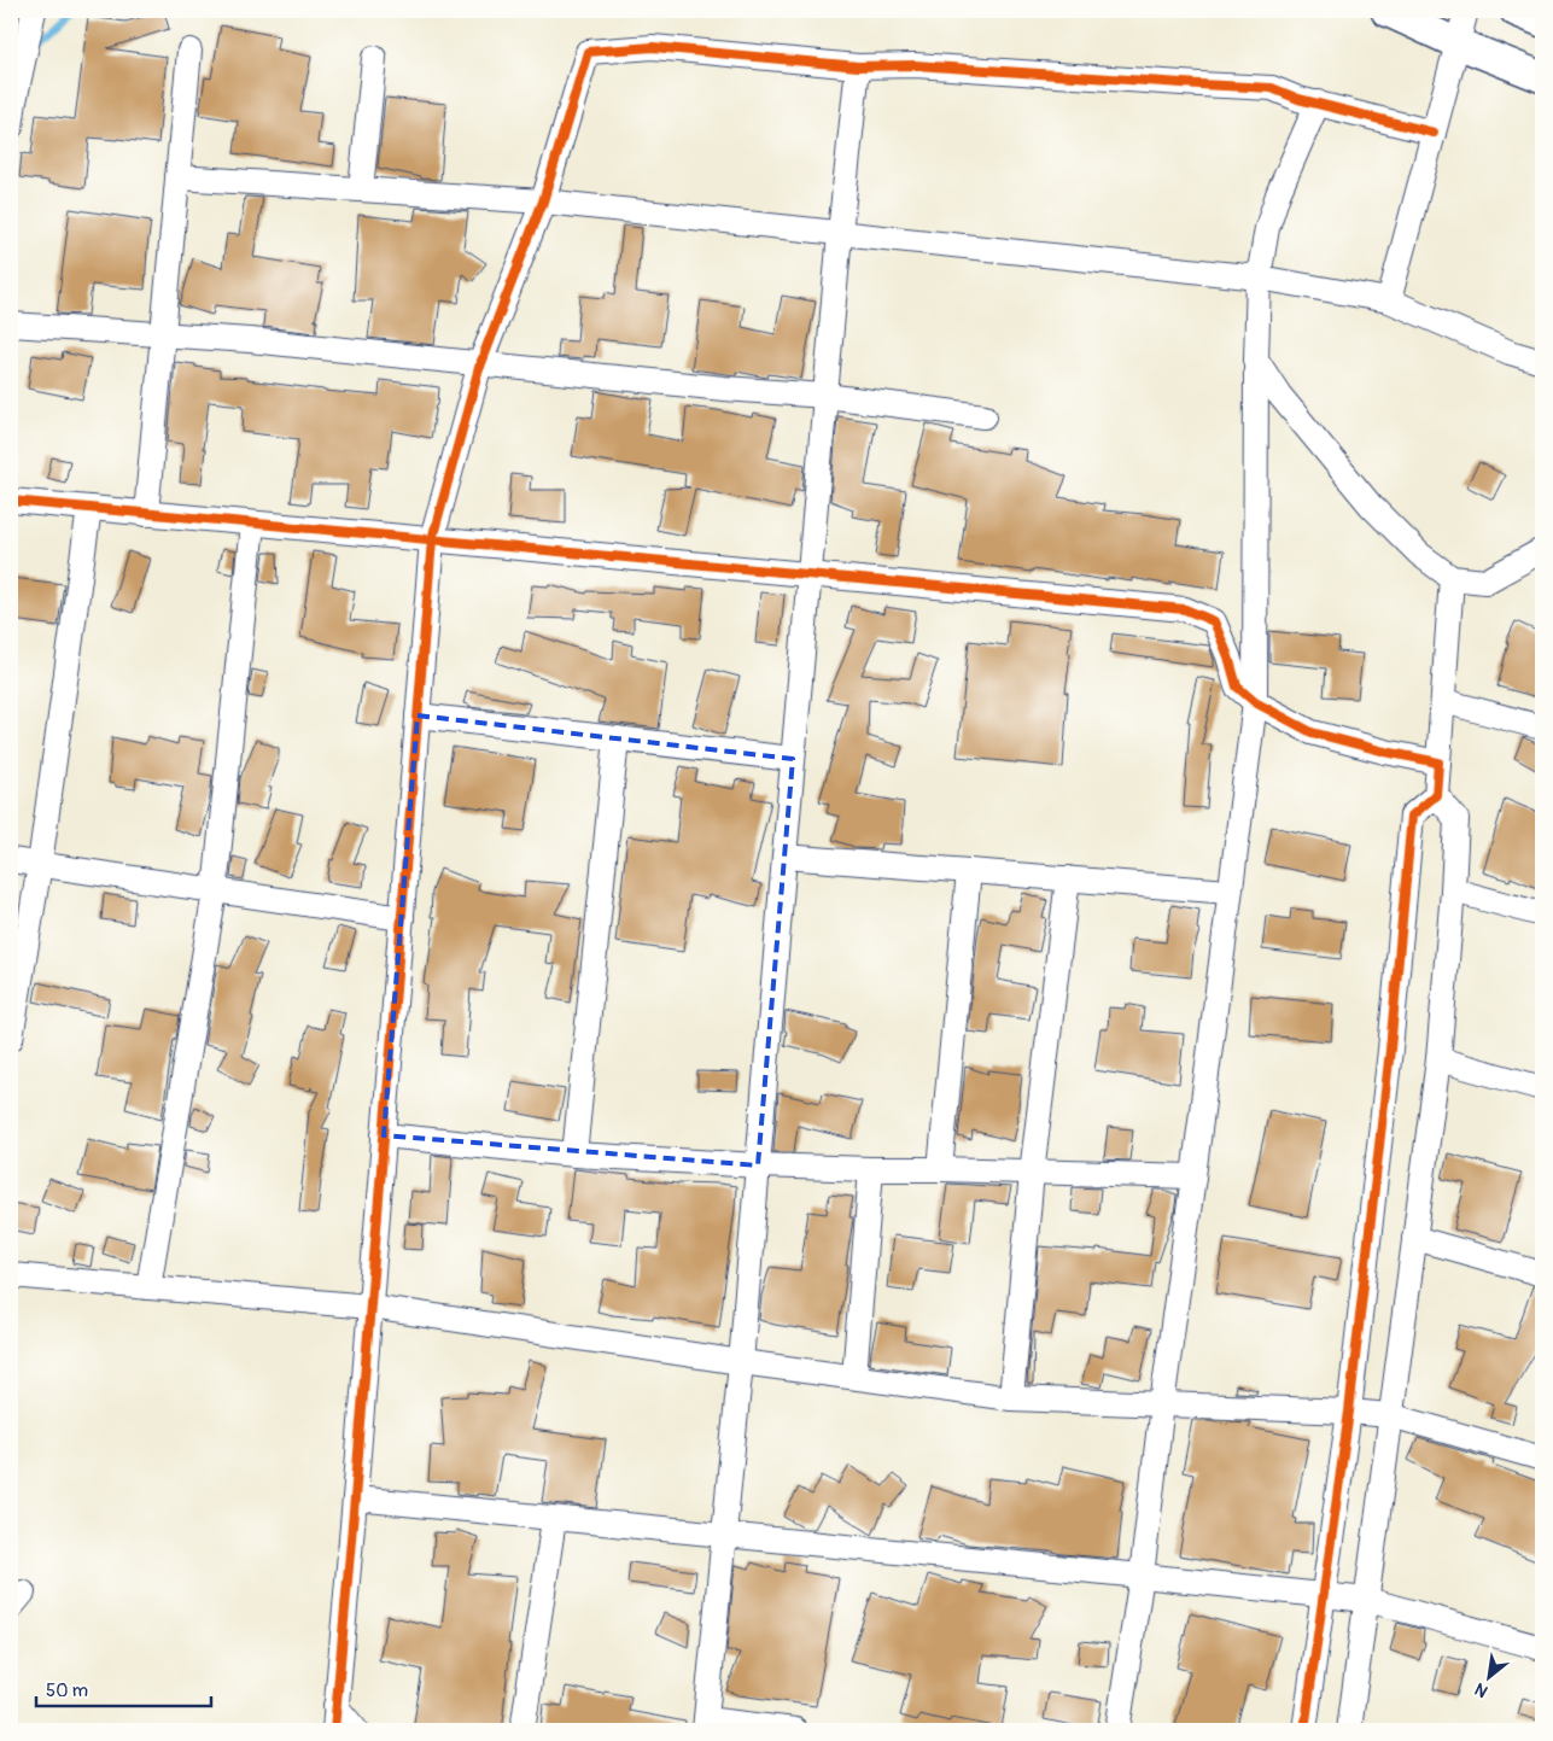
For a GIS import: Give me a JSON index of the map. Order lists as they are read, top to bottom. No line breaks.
{"scale_bar":"50 m","north":"bottom left"}
